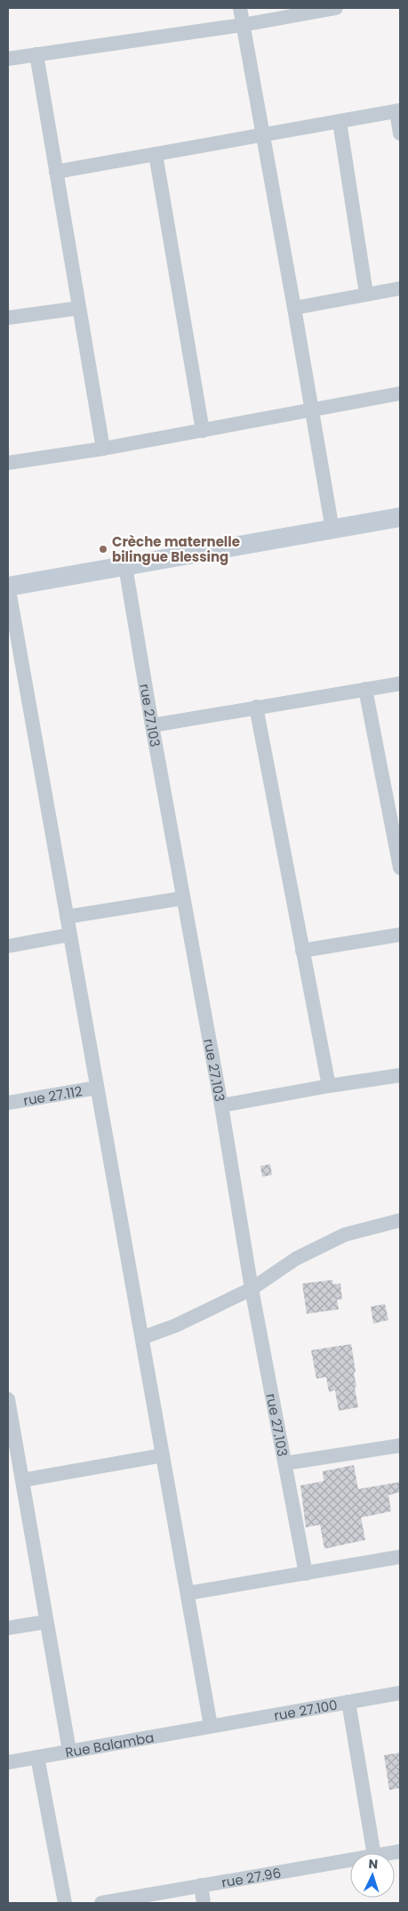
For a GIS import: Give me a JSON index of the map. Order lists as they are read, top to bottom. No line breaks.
{"streets":{"street":["rue 27.103","rue 27.112","rue 27.100","Rue Balamba","rue 27.96"]},"crossings":[["rue 27.100","Rue Balamba"]],"places":["Crèche maternelle bilingue Blessing"],"north":"top"}
